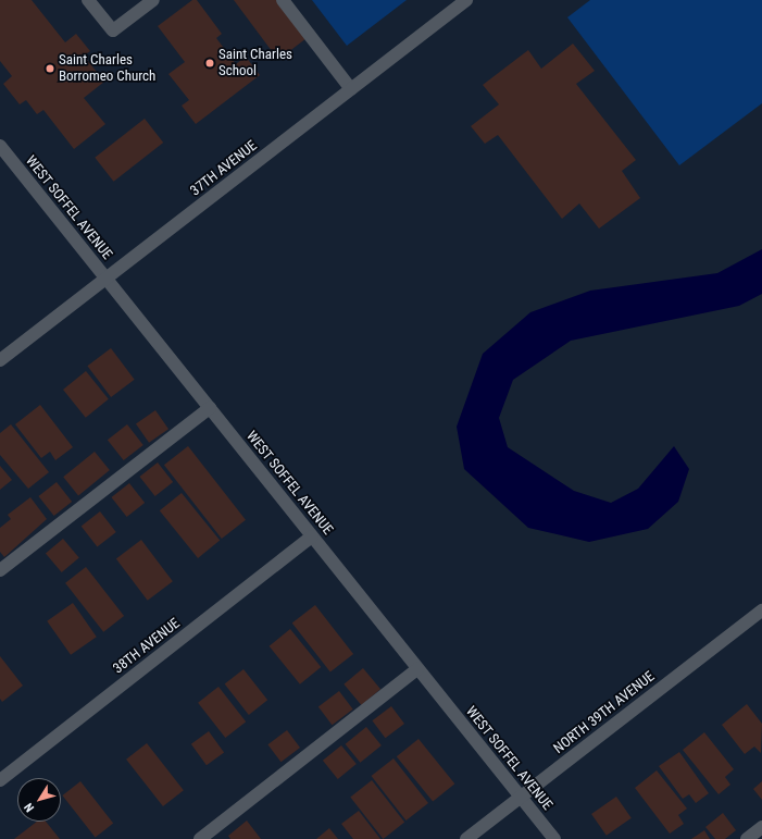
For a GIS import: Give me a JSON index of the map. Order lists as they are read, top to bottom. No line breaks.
{"streets":{"street":["37TH AVENUE","WEST SOFFEL AVENUE","38TH AVENUE","NORTH 39TH AVENUE"]},"crossings":[["37TH AVENUE","WEST SOFFEL AVENUE"],["WEST SOFFEL AVENUE","38TH AVENUE"],["WEST SOFFEL AVENUE","NORTH 39TH AVENUE"]],"places":["Saint Charles School","Saint Charles Borromeo Church"],"north":"bottom left"}
